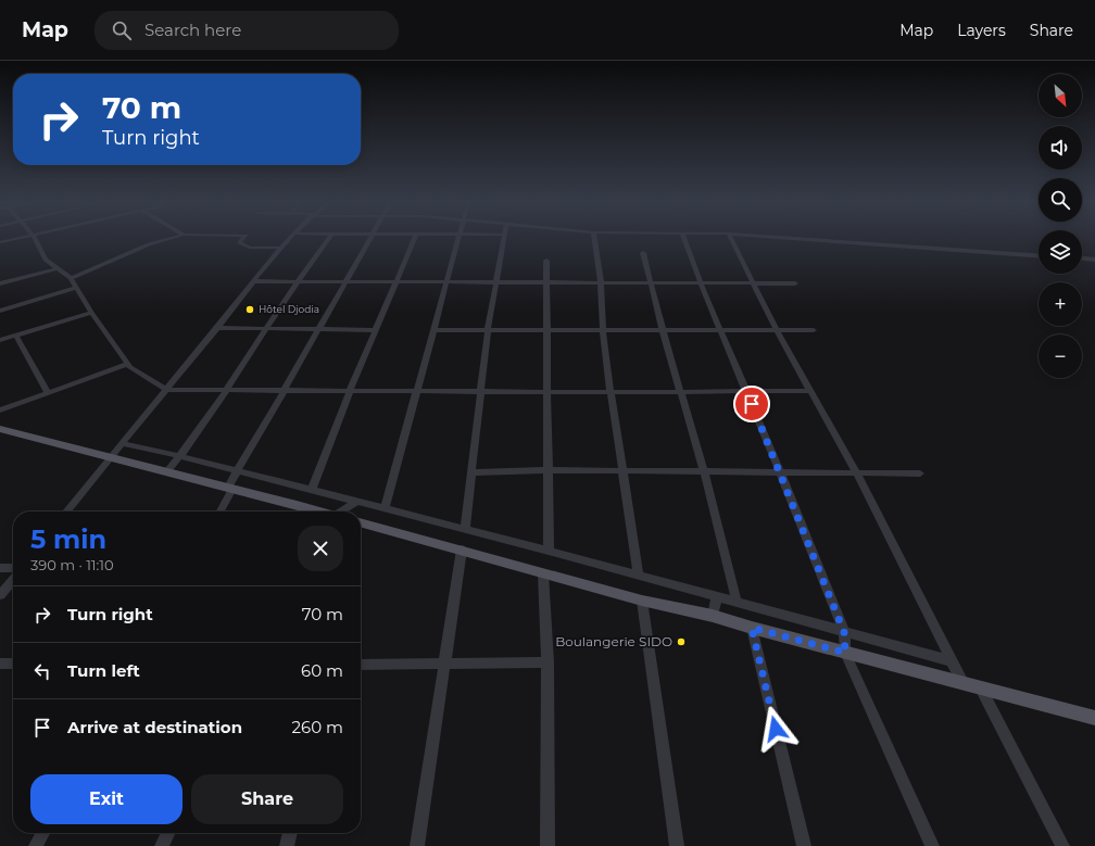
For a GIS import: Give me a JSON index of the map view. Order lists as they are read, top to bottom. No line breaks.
{"places":["Hôtel Djodia","Boulangerie SIDO"],"north":"bottom right","page":{"header":"Map","search":"Search here","nav":["Map","Layers","Share"],"map_buttons":["+","−"],"turn":["70 m","Turn right"],"heading":["5 min","390 m · 11:10"],"list":[{"name":"Turn right","value":"70 m"},{"name":"Turn left","value":"60 m"},{"name":"Arrive at destination","value":"260 m"}],"buttons":["Exit","Share"]}}
